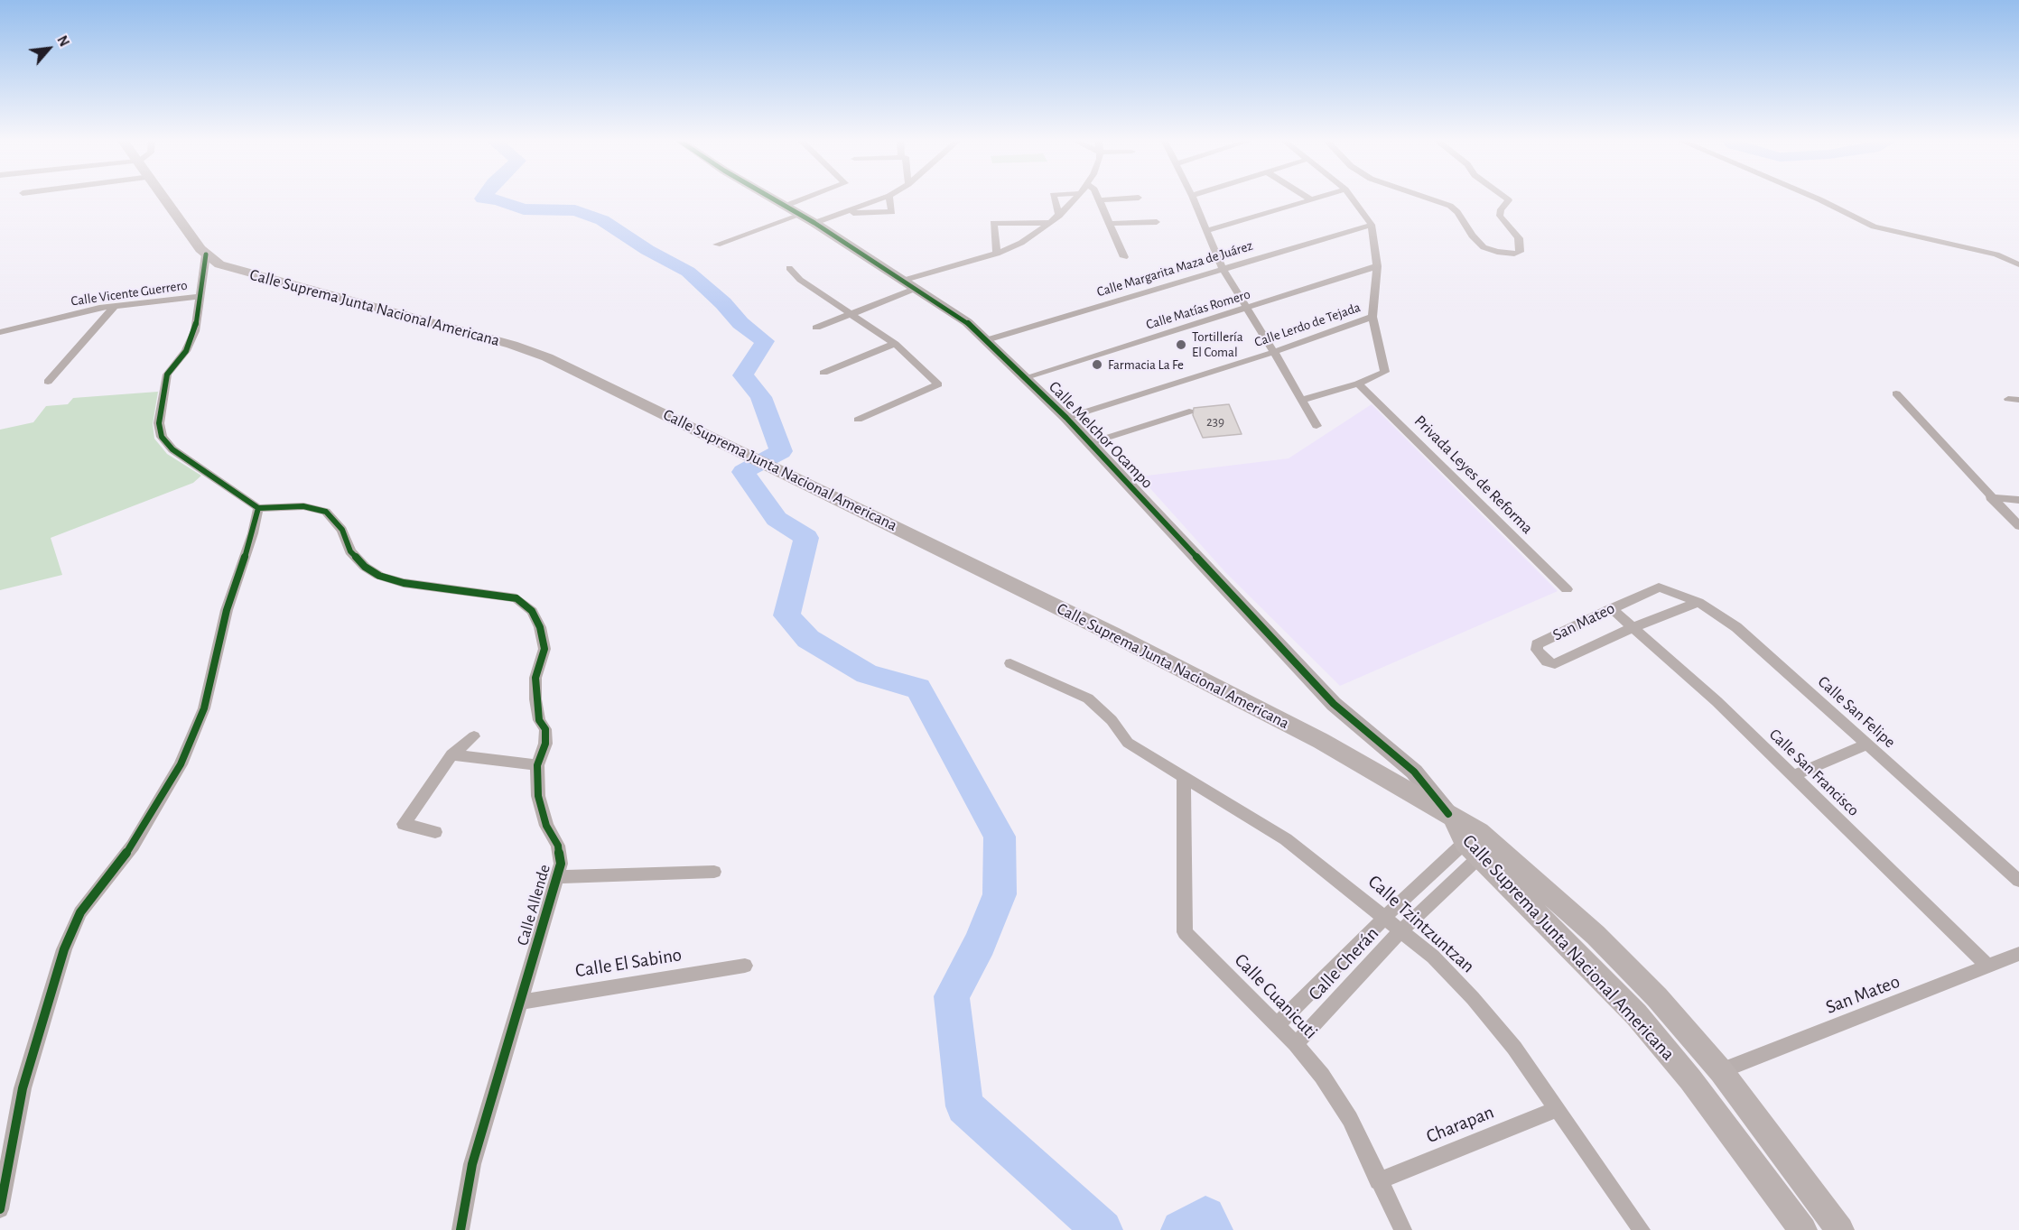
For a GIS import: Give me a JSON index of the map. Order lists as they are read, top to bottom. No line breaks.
{"streets":{"main road":["Calle Suprema Junta Nacional Americana"],"street":["Calle Margarita Maza de Juárez","Calle Vicente Guerrero","Calle Matías Romero","Calle Lerdo de Tejada","Calle Melchor Ocampo","Privada Leyes de Reforma","San Mateo","Calle San Felipe","Calle San Francisco","Calle Allende","Calle Tzintzuntzan","Calle El Sabino","Calle Cherán","Calle Cuanicuti","Charapan"]},"crossings":[["Calle Margarita Maza de Juárez","Calle Melchor Ocampo"],["Calle Suprema Junta Nacional Americana","Calle Melchor Ocampo"],["Calle Suprema Junta Nacional Americana","San Mateo"],["Calle Suprema Junta Nacional Americana","Calle Cherán"],["Calle Matías Romero","Calle Melchor Ocampo"],["Calle Lerdo de Tejada","Calle Melchor Ocampo"],["San Mateo","Calle San Felipe"],["San Mateo","Calle San Francisco"],["Calle Allende","Calle El Sabino"],["Calle Tzintzuntzan","Calle Cherán"],["Calle Tzintzuntzan","Calle Cuanicuti"],["Calle Tzintzuntzan","Charapan"],["Calle Cherán","Calle Cuanicuti"],["Calle Cuanicuti","Charapan"]],"places":["Tortillería El Comal","Farmacia La Fe"],"house_numbers":["239"],"north":"top right"}
